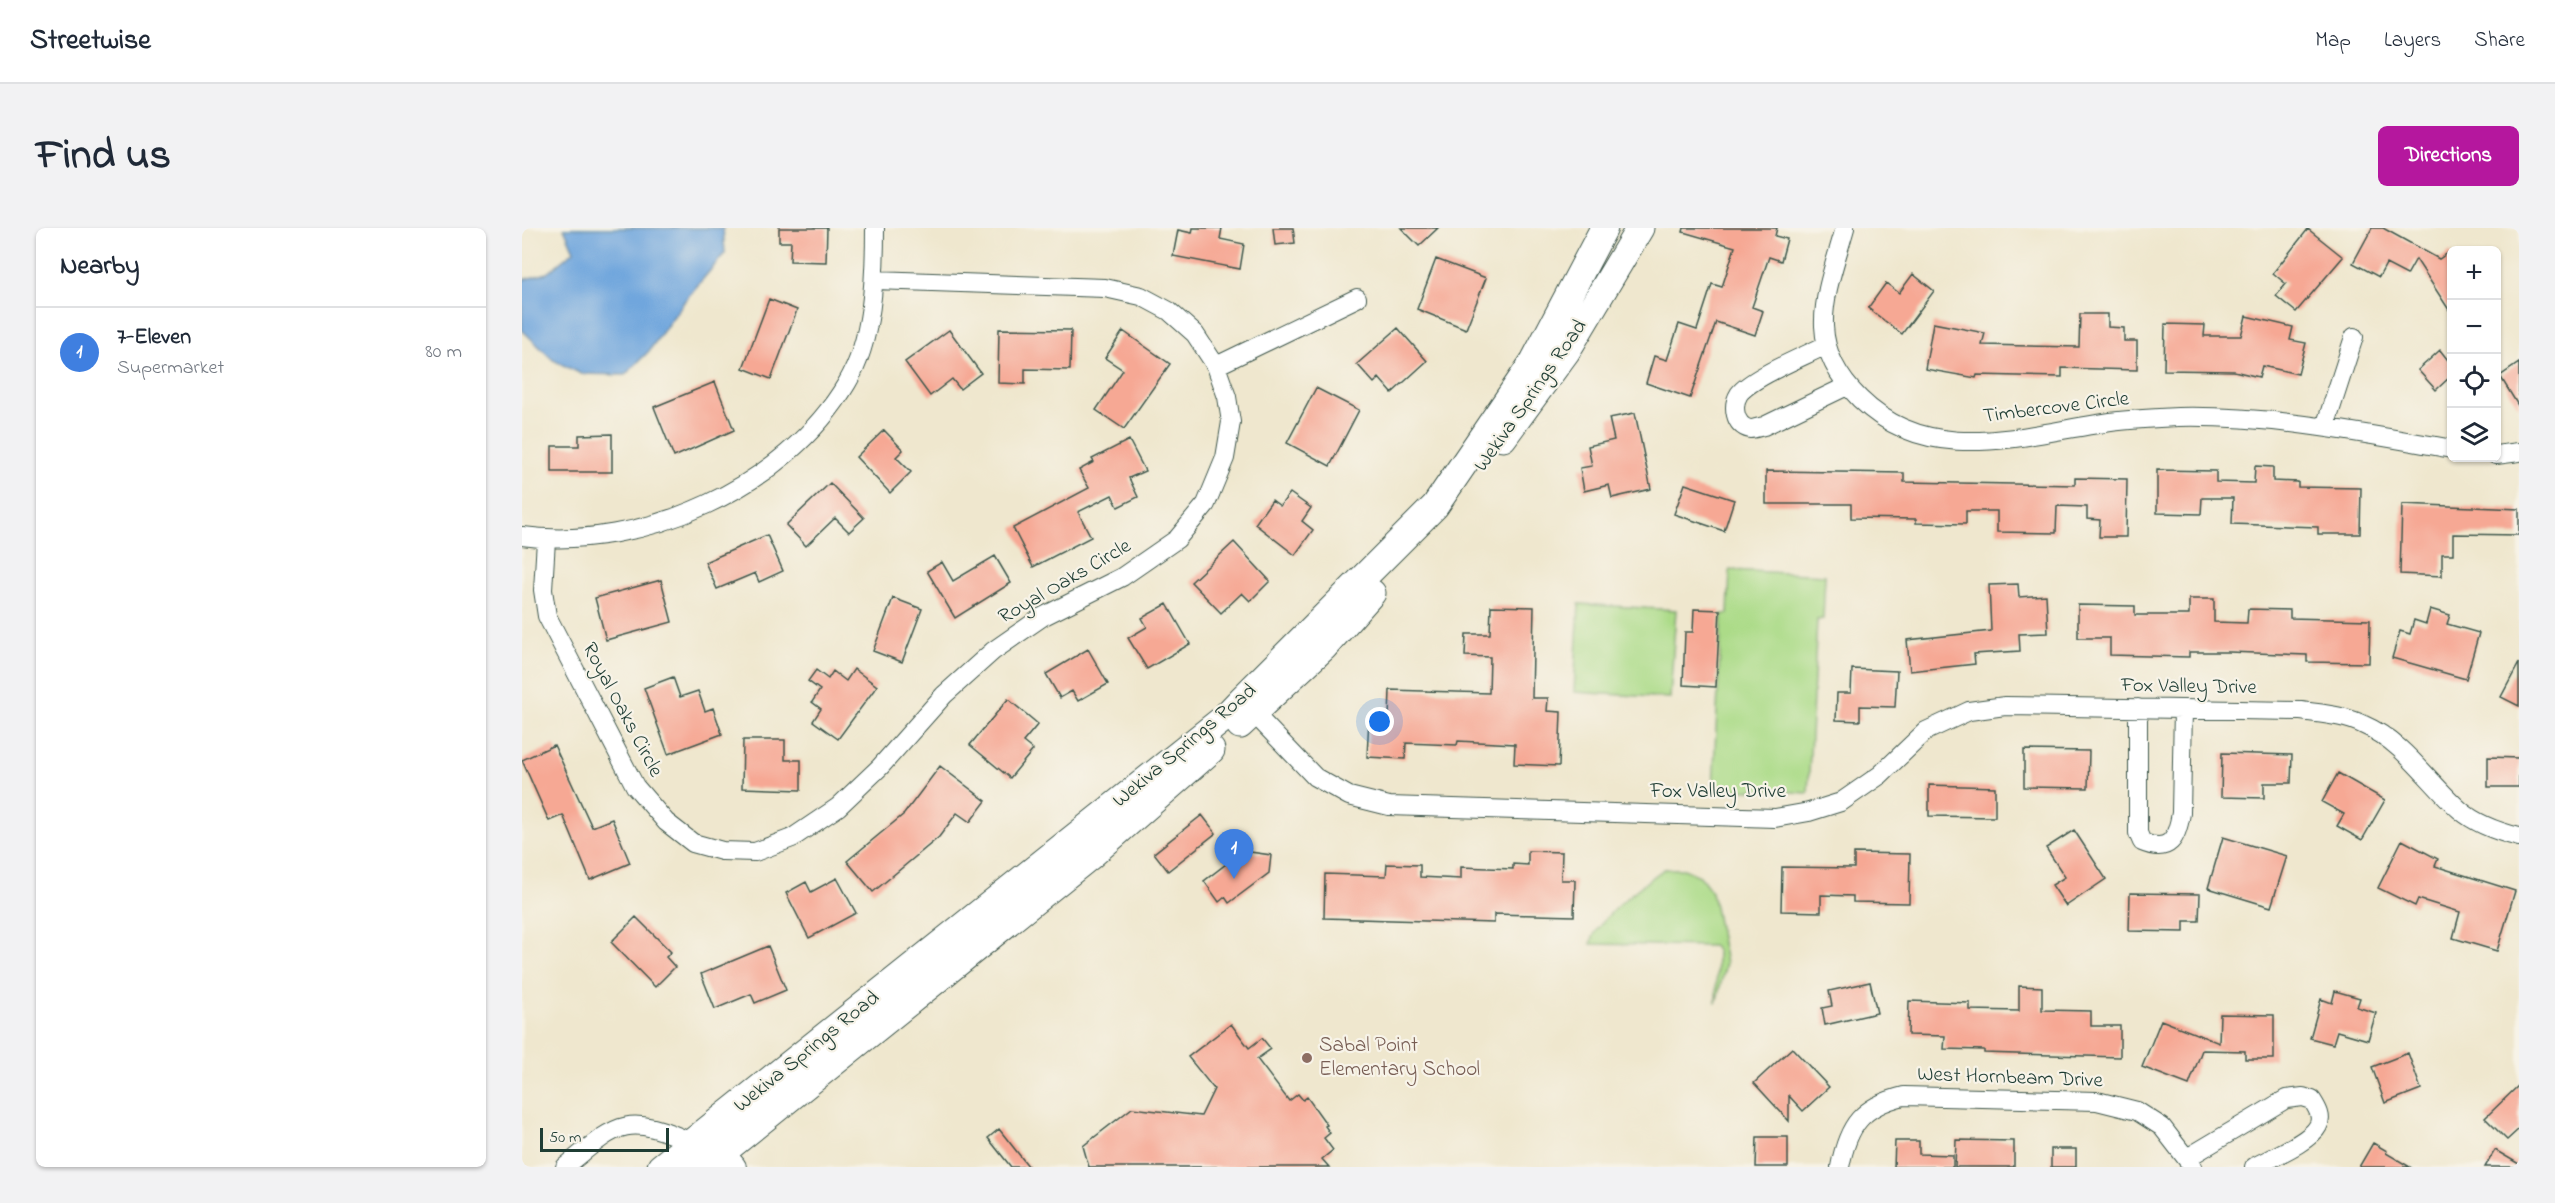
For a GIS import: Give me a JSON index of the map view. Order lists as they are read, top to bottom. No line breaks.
{"streets":{"main road":["Wekiva Springs Road"],"street":["Timbercove Circle","Royal Oaks Circle","Fox Valley Drive","West Hornbeam Drive"]},"crossings":[["Wekiva Springs Road","Fox Valley Drive"]],"places":["Sabal Point Elementary School"],"scale_bar":"50 m","page":{"header":"Streetwise","nav":["Map","Layers","Share"],"title":"Find us","buttons":"Directions","heading":"Nearby","map_buttons":["+","−"],"list":[{"mark":"1","name":"7-Eleven","note":"Supermarket","value":"80 m"}],"pins":"1","scale":"50 m"}}
